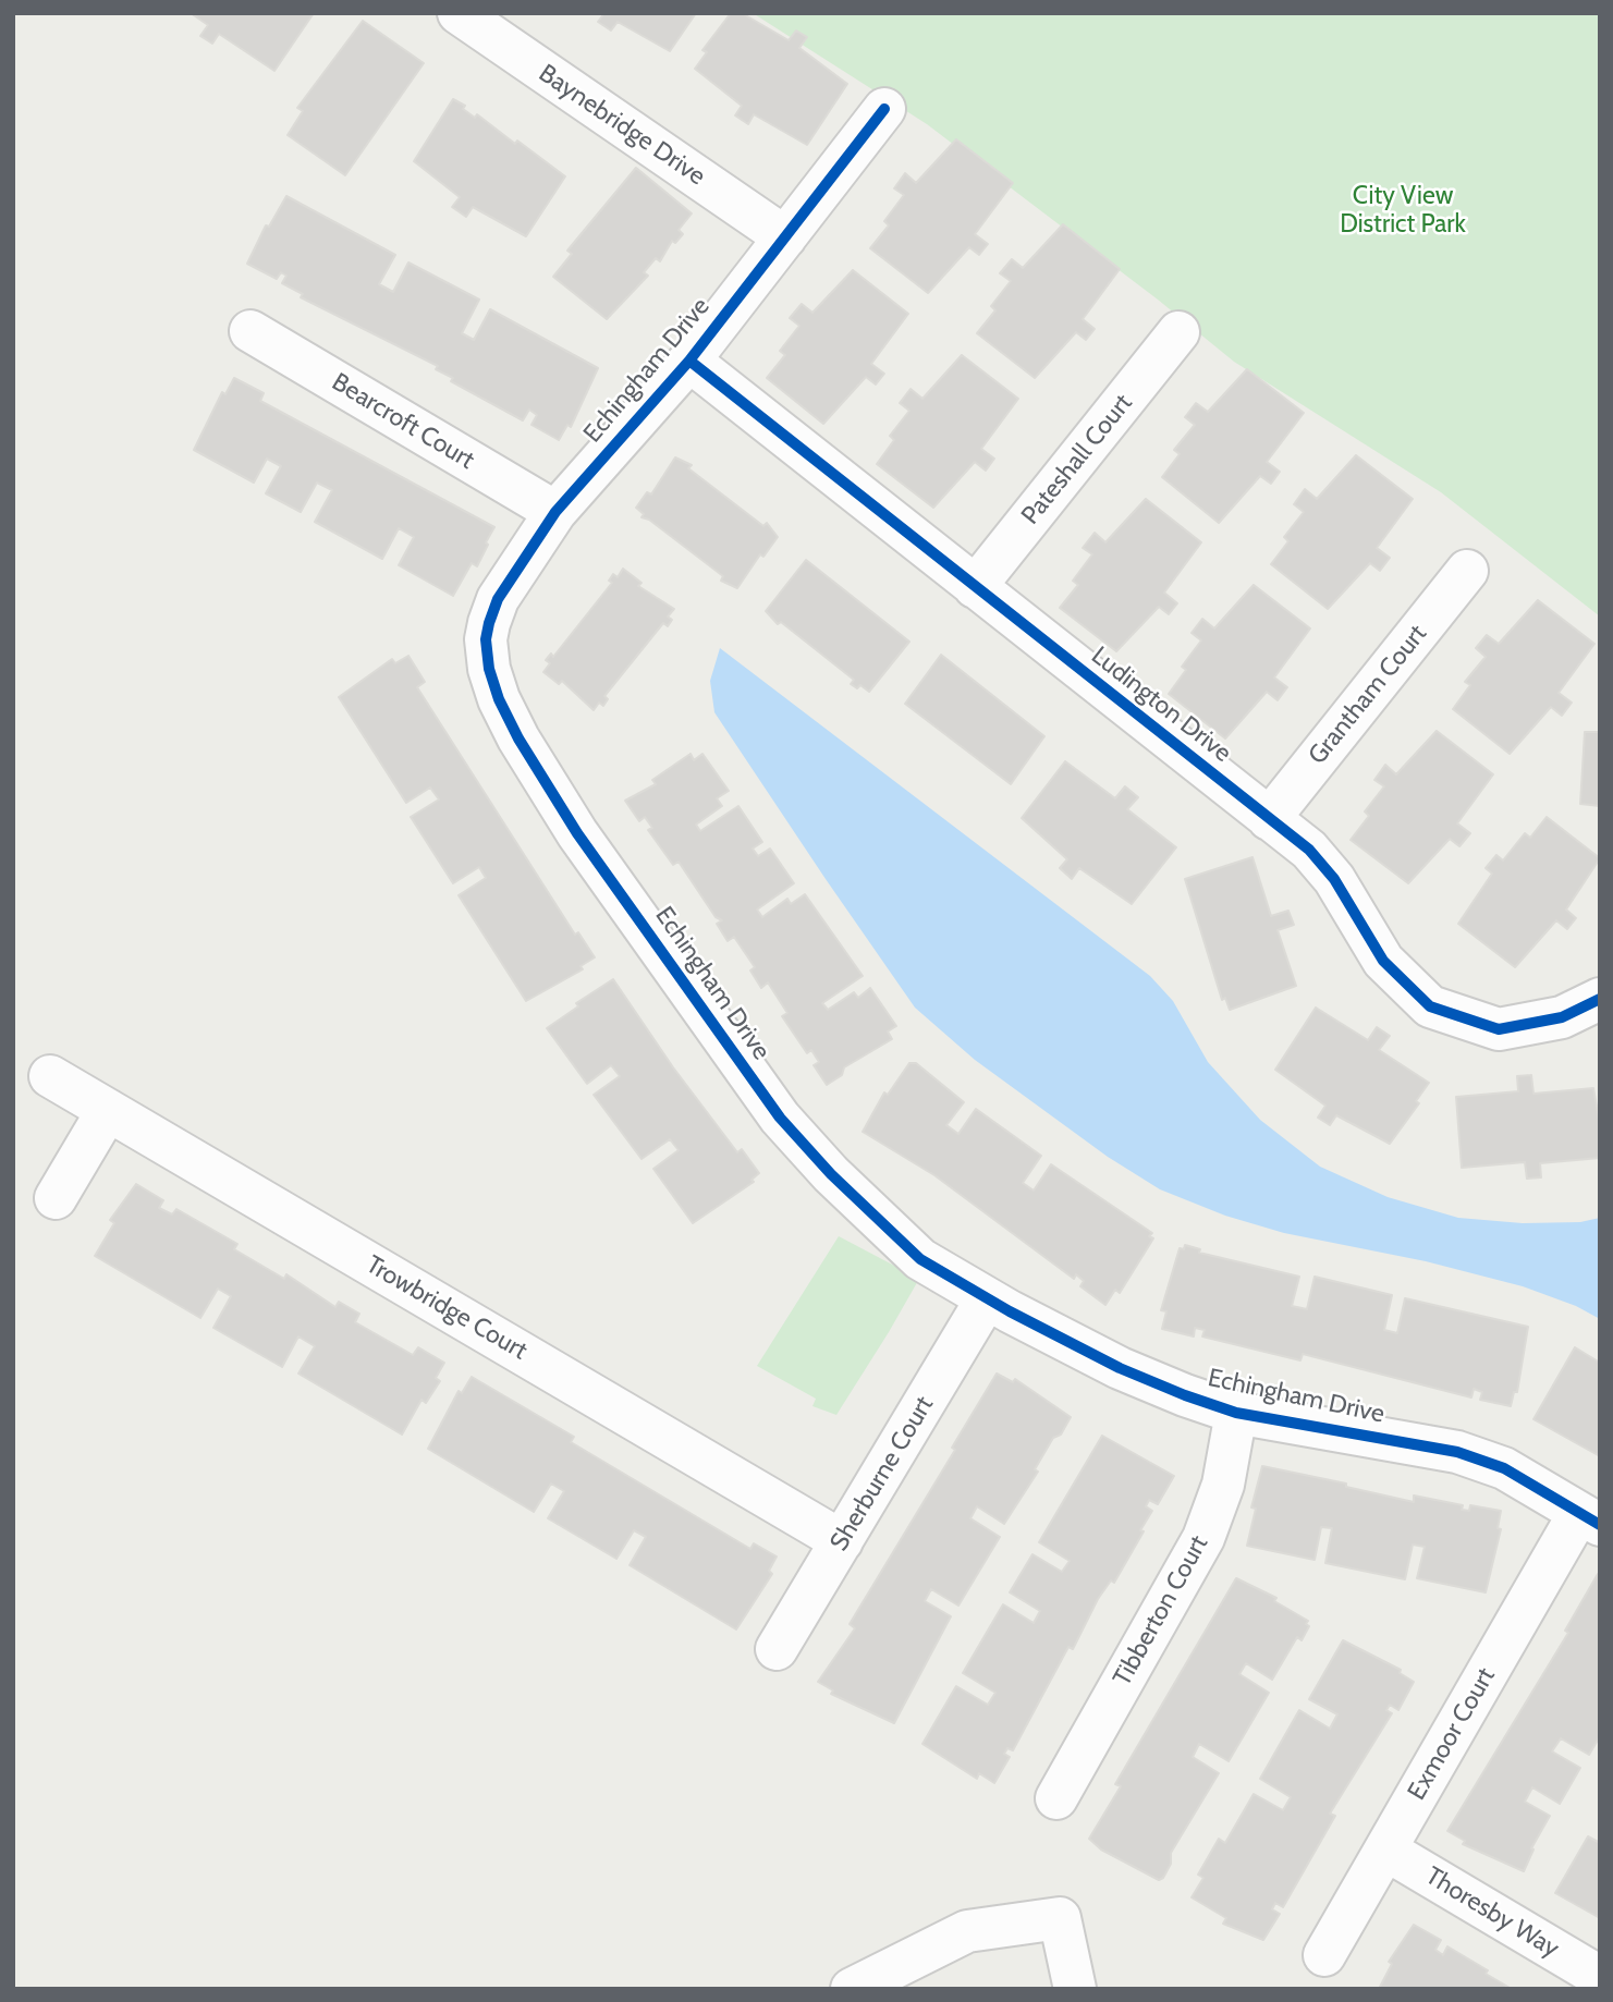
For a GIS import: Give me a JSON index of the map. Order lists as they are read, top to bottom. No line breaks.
{"streets":{"street":["Baynebridge Drive","Echingham Drive","Bearcroft Court","Pateshall Court","Grantham Court","Ludington Drive","Trowbridge Court","Sherburne Court","Tibberton Court","Exmoor Court","Thoresby Way"]},"crossings":[["Baynebridge Drive","Echingham Drive"],["Echingham Drive","Bearcroft Court"],["Echingham Drive","Ludington Drive"],["Echingham Drive","Sherburne Court"],["Echingham Drive","Tibberton Court"],["Echingham Drive","Exmoor Court"],["Pateshall Court","Ludington Drive"],["Grantham Court","Ludington Drive"],["Trowbridge Court","Sherburne Court"],["Exmoor Court","Thoresby Way"]],"parks":["City View District Park"]}
